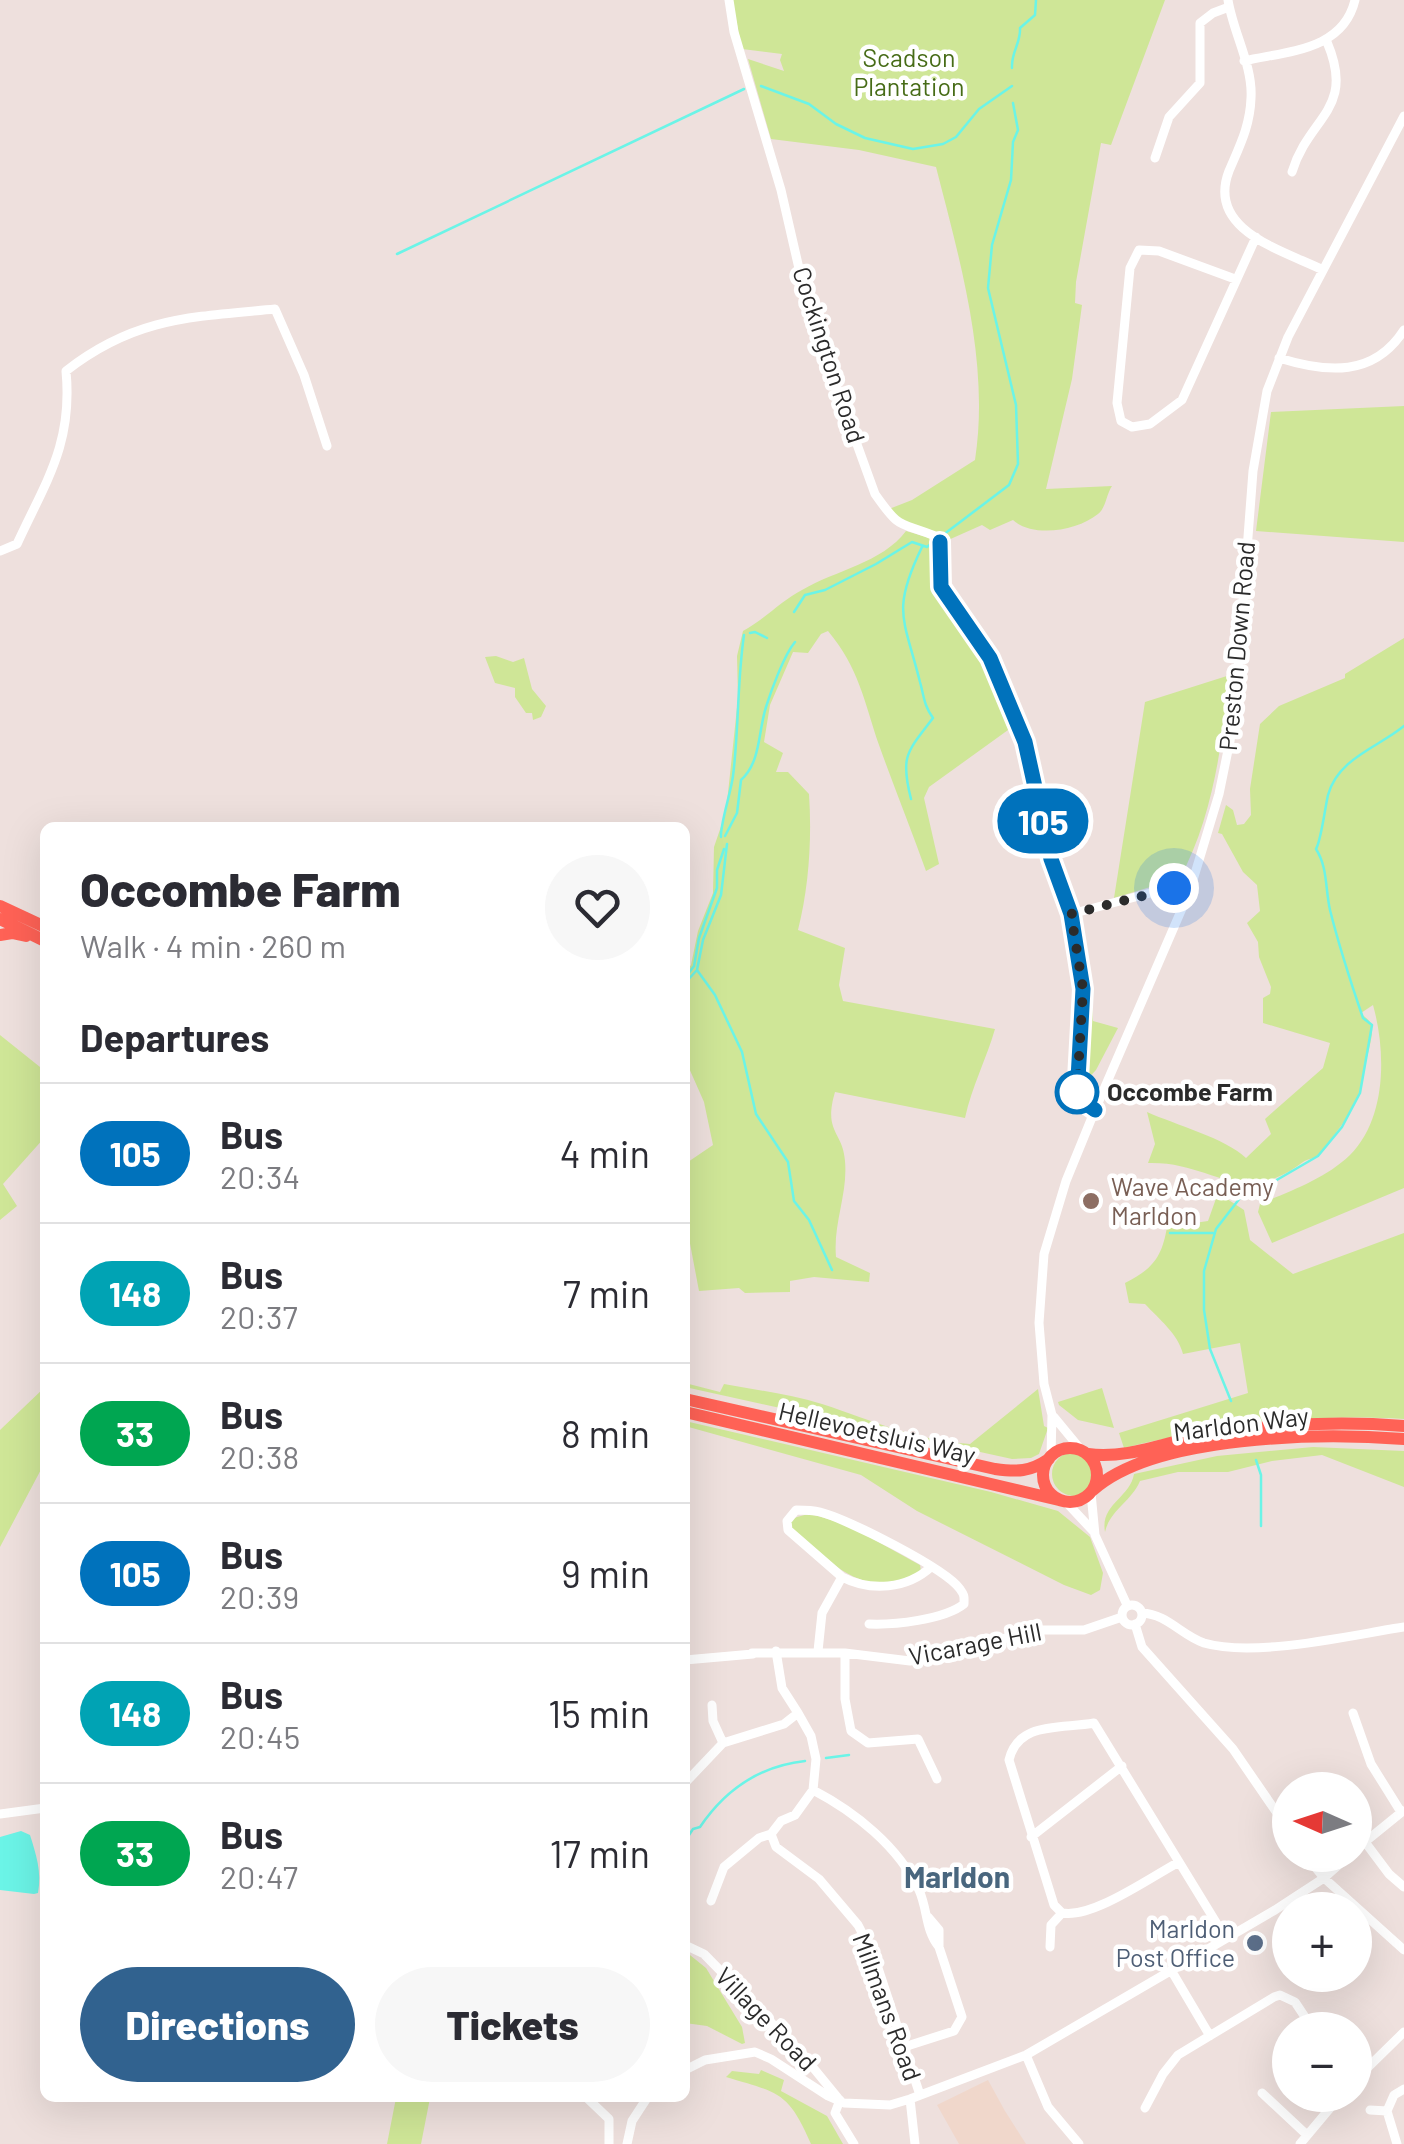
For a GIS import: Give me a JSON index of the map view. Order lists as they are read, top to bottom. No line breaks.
{"streets":{"highway":["Marldon Way","Hellevoetsluis Way"],"street":["Cockington Road","Preston Down Road","Vicarage Hill","Millmans Road","Village Road"]},"crossings":[["Preston Down Road","Marldon Way"],["Preston Down Road","Hellevoetsluis Way"],["Marldon Way","Hellevoetsluis Way"]],"districts":["Marldon"],"parks":["Scadson Plantation"],"places":["Occombe Farm","Wave Academy Marldon","Marldon Post Office"],"lines":["bus line 105"],"north":"left","page":{"on_map":"105","heading":[["Occombe Farm","Walk · 4 min · 260 m"],"Departures"],"list":[{"mark":"105","name":"Bus","note":"20:34","value":"4 min"},{"mark":"148","name":"Bus","note":"20:37","value":"7 min"},{"mark":"33","name":"Bus","note":"20:38","value":"8 min"},{"mark":"105","name":"Bus","note":"20:39","value":"9 min"},{"mark":"148","name":"Bus","note":"20:45","value":"15 min"},{"mark":"33","name":"Bus","note":"20:47","value":"17 min"}],"map_buttons":["+","−"],"buttons":["Directions","Tickets"]}}
